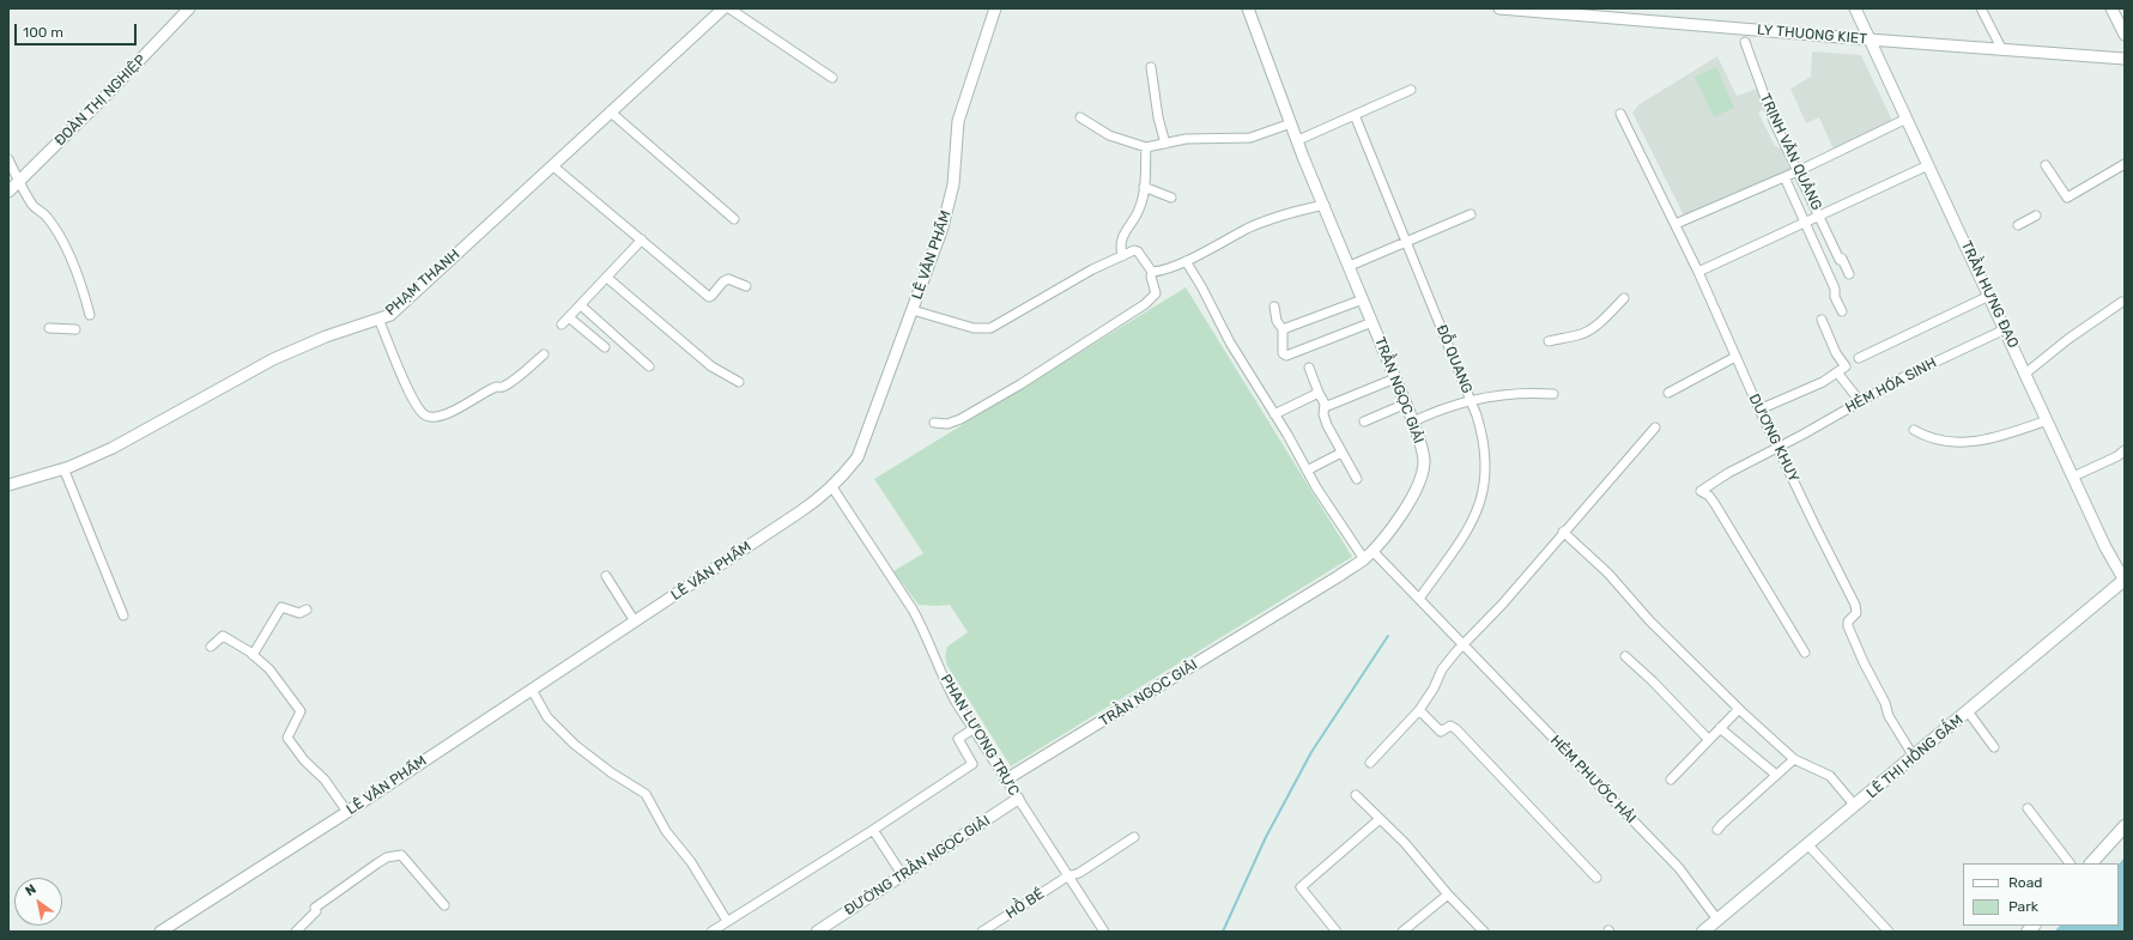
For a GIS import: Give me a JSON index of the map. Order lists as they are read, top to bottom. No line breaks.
{"streets":{"main road":["LÊ THỊ HỒNG GẤM"],"street":["LY THUONG KIET","ĐOÀN THỊ NGHIỆP","TRỊNH VĂN QUẢNG","LÊ VĂN PHẨM","PHẠM THANH","TRẦN HƯNG ĐẠO","ĐỖ QUANG","HẺM HÓA SINH","TRẦN NGỌC GIẢI","DƯƠNG KHUY","PHAN LƯƠNG TRỰC","HẺM PHƯỚC HẢI","ĐƯỜNG TRẦN NGỌC GIẢI","HỒ BÉ"]},"crossings":[["LY THUONG KIET","TRẦN HƯNG ĐẠO"],["LÊ VĂN PHẨM","PHAN LƯƠNG TRỰC"],["TRẦN HƯNG ĐẠO","HẺM HÓA SINH"],["TRẦN HƯNG ĐẠO","LÊ THỊ HỒNG GẤM"],["ĐỖ QUANG","HẺM PHƯỚC HẢI"],["HẺM HÓA SINH","DƯƠNG KHUY"],["TRẦN NGỌC GIẢI","PHAN LƯƠNG TRỰC"],["TRẦN NGỌC GIẢI","HẺM PHƯỚC HẢI"],["DƯƠNG KHUY","LÊ THỊ HỒNG GẤM"],["PHAN LƯƠNG TRỰC","ĐƯỜNG TRẦN NGỌC GIẢI"],["PHAN LƯƠNG TRỰC","HỒ BÉ"],["LÊ THỊ HỒNG GẤM","HẺM PHƯỚC HẢI"]],"legend":["Road","Park"],"scale_bar":"100 m","north":"top left"}
